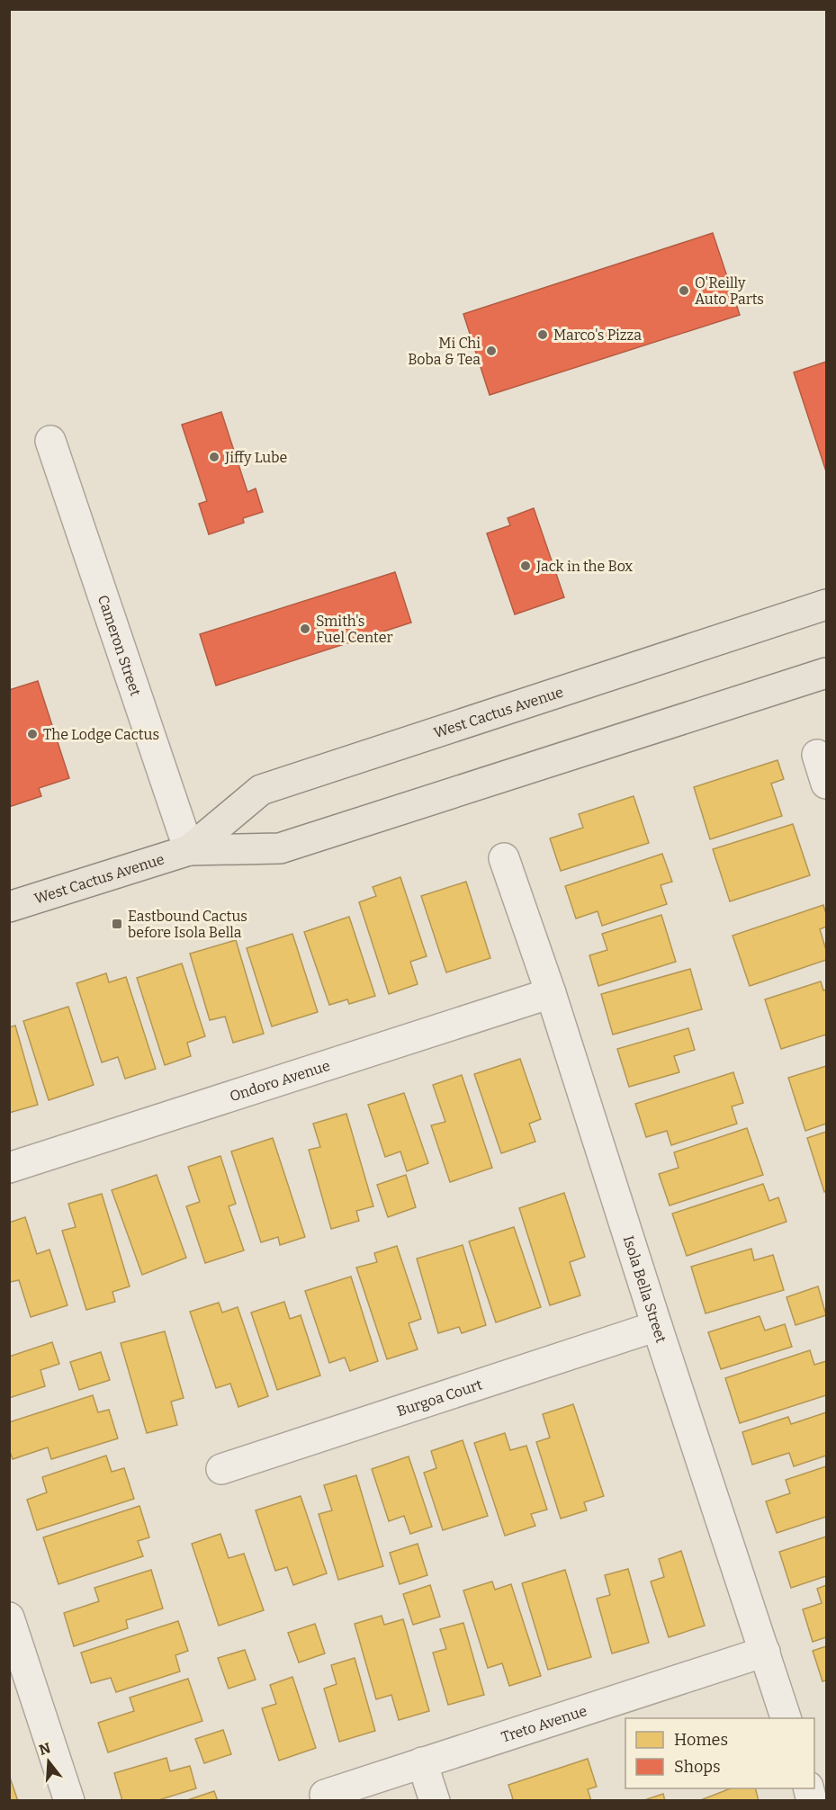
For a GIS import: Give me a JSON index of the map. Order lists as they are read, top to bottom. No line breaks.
{"streets":{"main road":["West Cactus Avenue"],"street":["Cameron Street","Ondoro Avenue","Isola Bella Street","Burgoa Court","Treto Avenue"]},"crossings":[["Cameron Street","West Cactus Avenue"],["Ondoro Avenue","Isola Bella Street"],["Isola Bella Street","Burgoa Court"],["Isola Bella Street","Treto Avenue"]],"places":{"other":["O'Reilly Auto Parts","Marco's Pizza","Mi Chi Boba & Tea","Jiffy Lube","Jack in the Box","Smith's Fuel Center","The Lodge Cactus"],"transit":["Eastbound Cactus before Isola Bella"]},"legend":["Homes","Shops"],"north":"top"}
